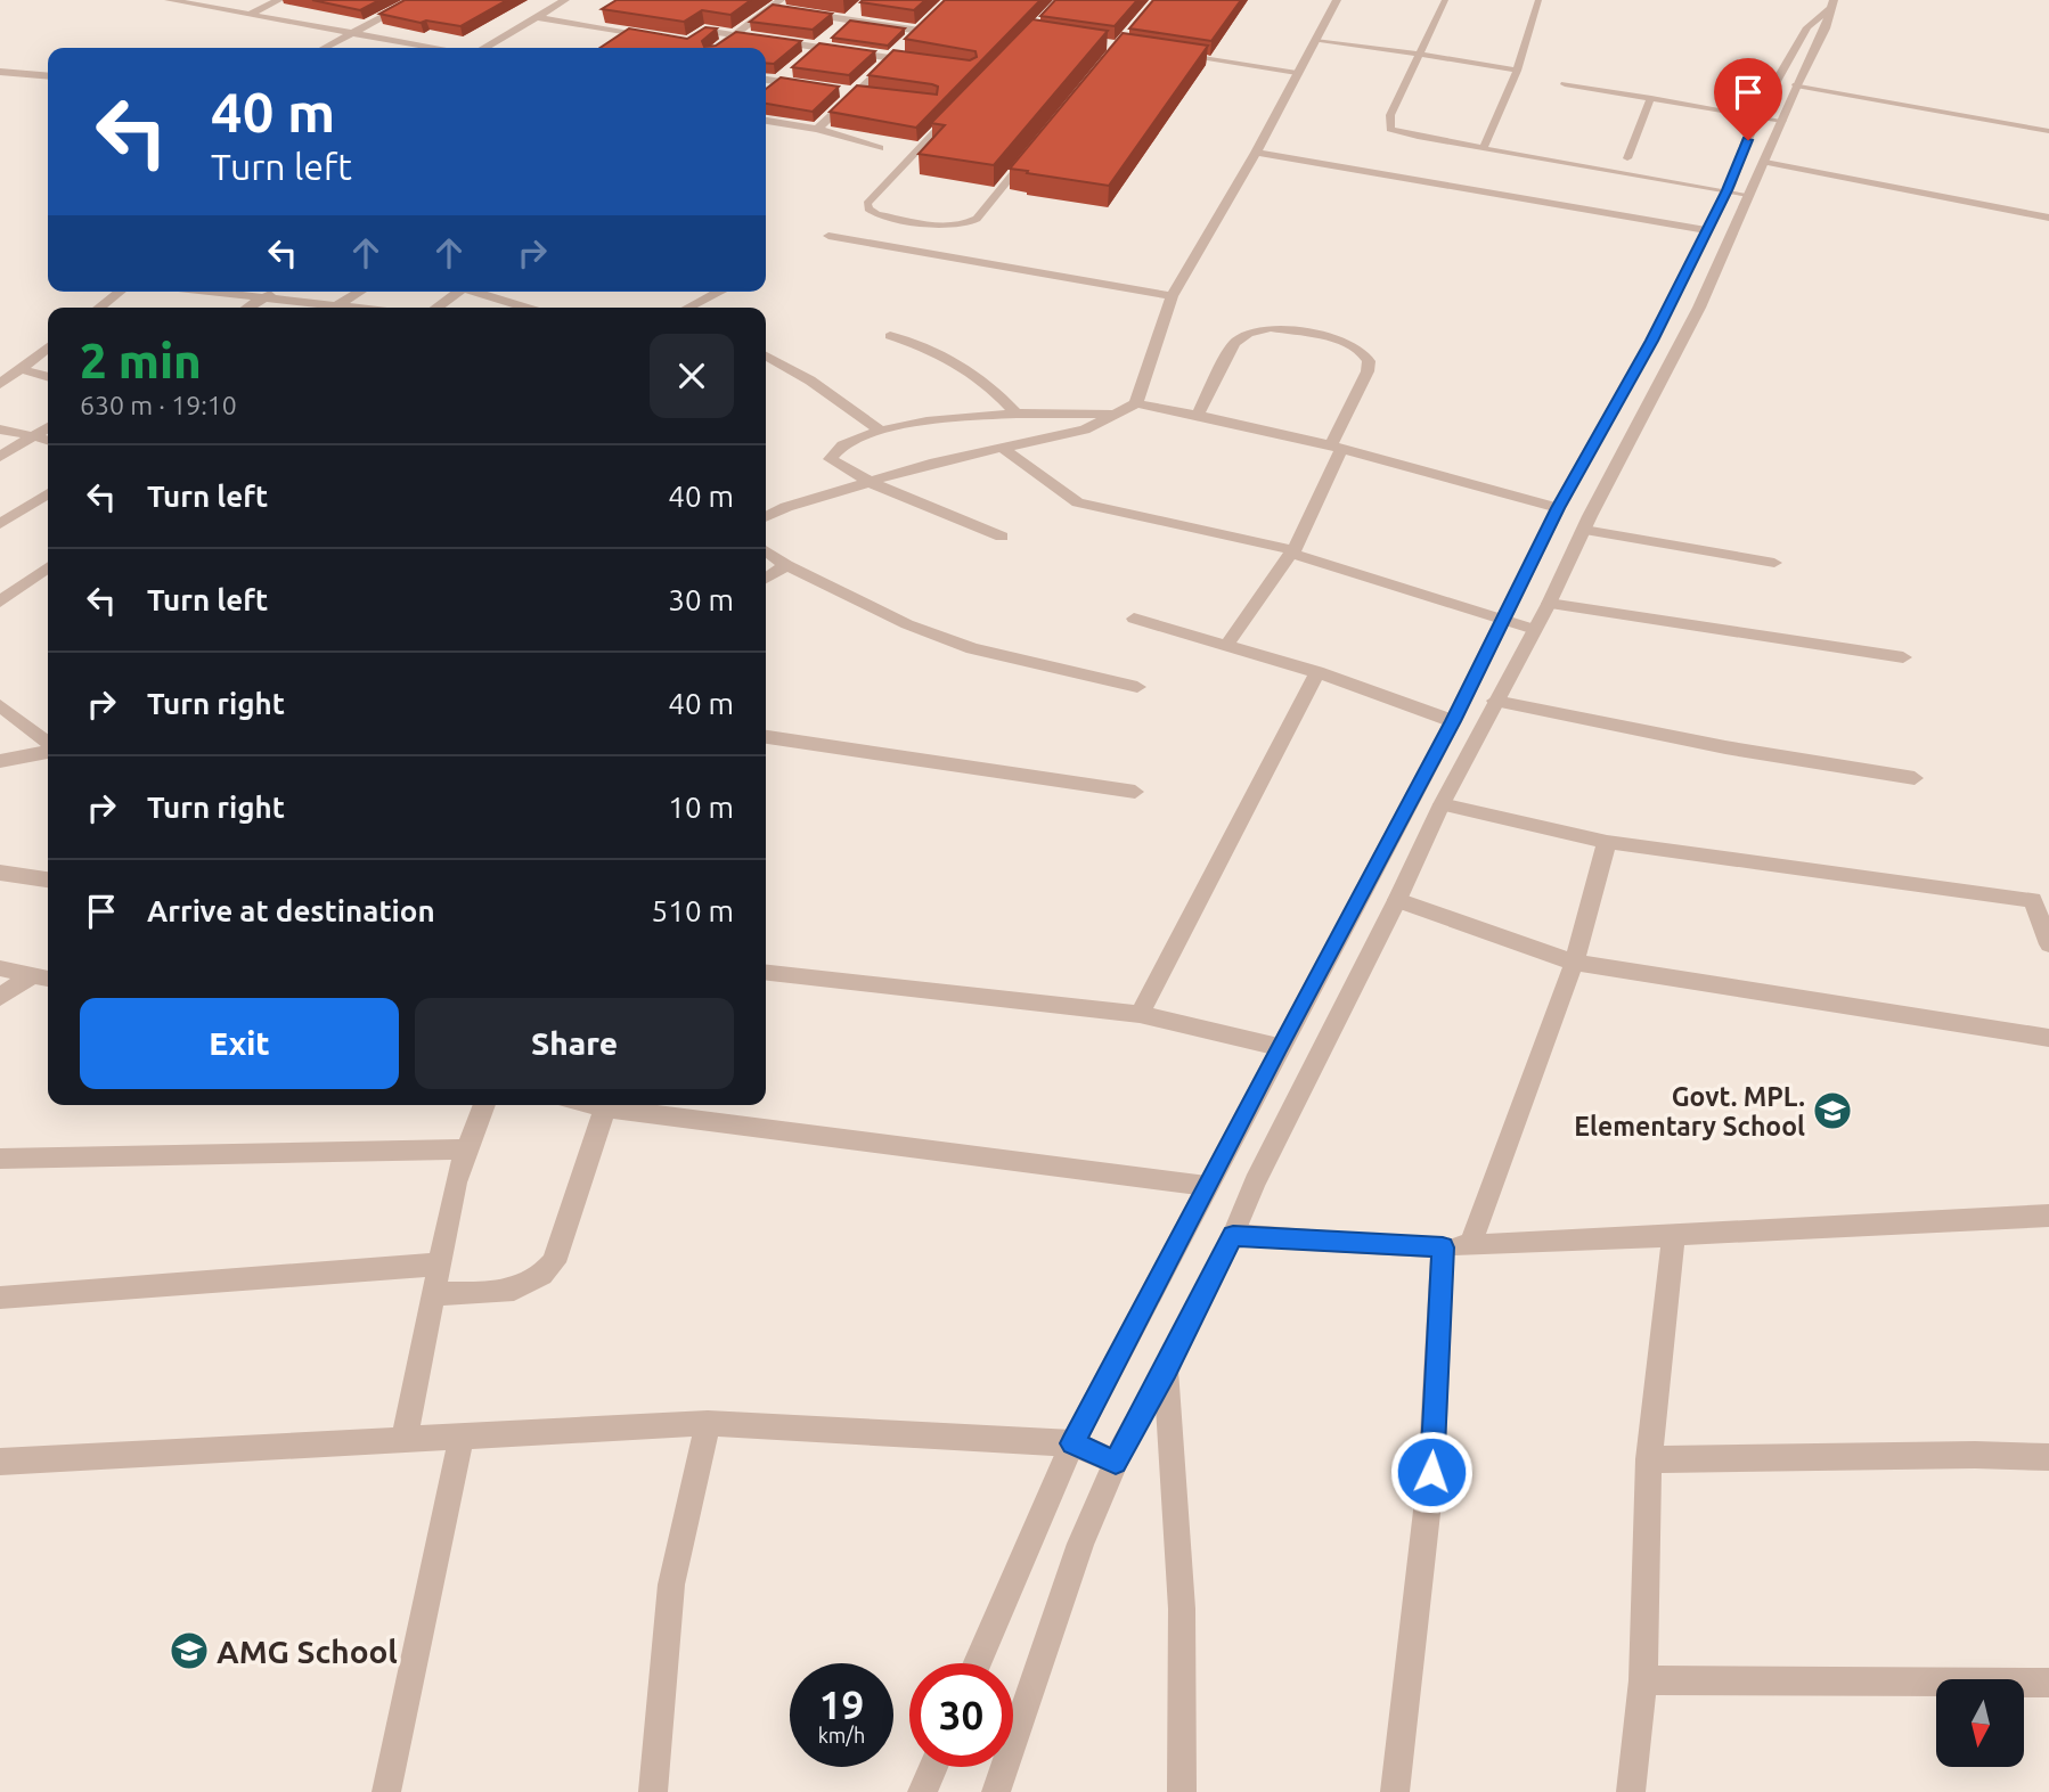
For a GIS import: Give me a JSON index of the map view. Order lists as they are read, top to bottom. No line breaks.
{"places":{"school or university":["Govt. MPL. Elementary School","AMG School"]},"north":"bottom","page":{"turn":["40 m","Turn left"],"heading":["2 min","630 m · 19:10"],"list":[{"name":"Turn left","value":"40 m"},{"name":"Turn left","value":"30 m"},{"name":"Turn right","value":"40 m"},{"name":"Turn right","value":"10 m"},{"name":"Arrive at destination","value":"510 m"}],"buttons":["Exit","Share"],"speed":"19 km/h","limit":"30"}}
